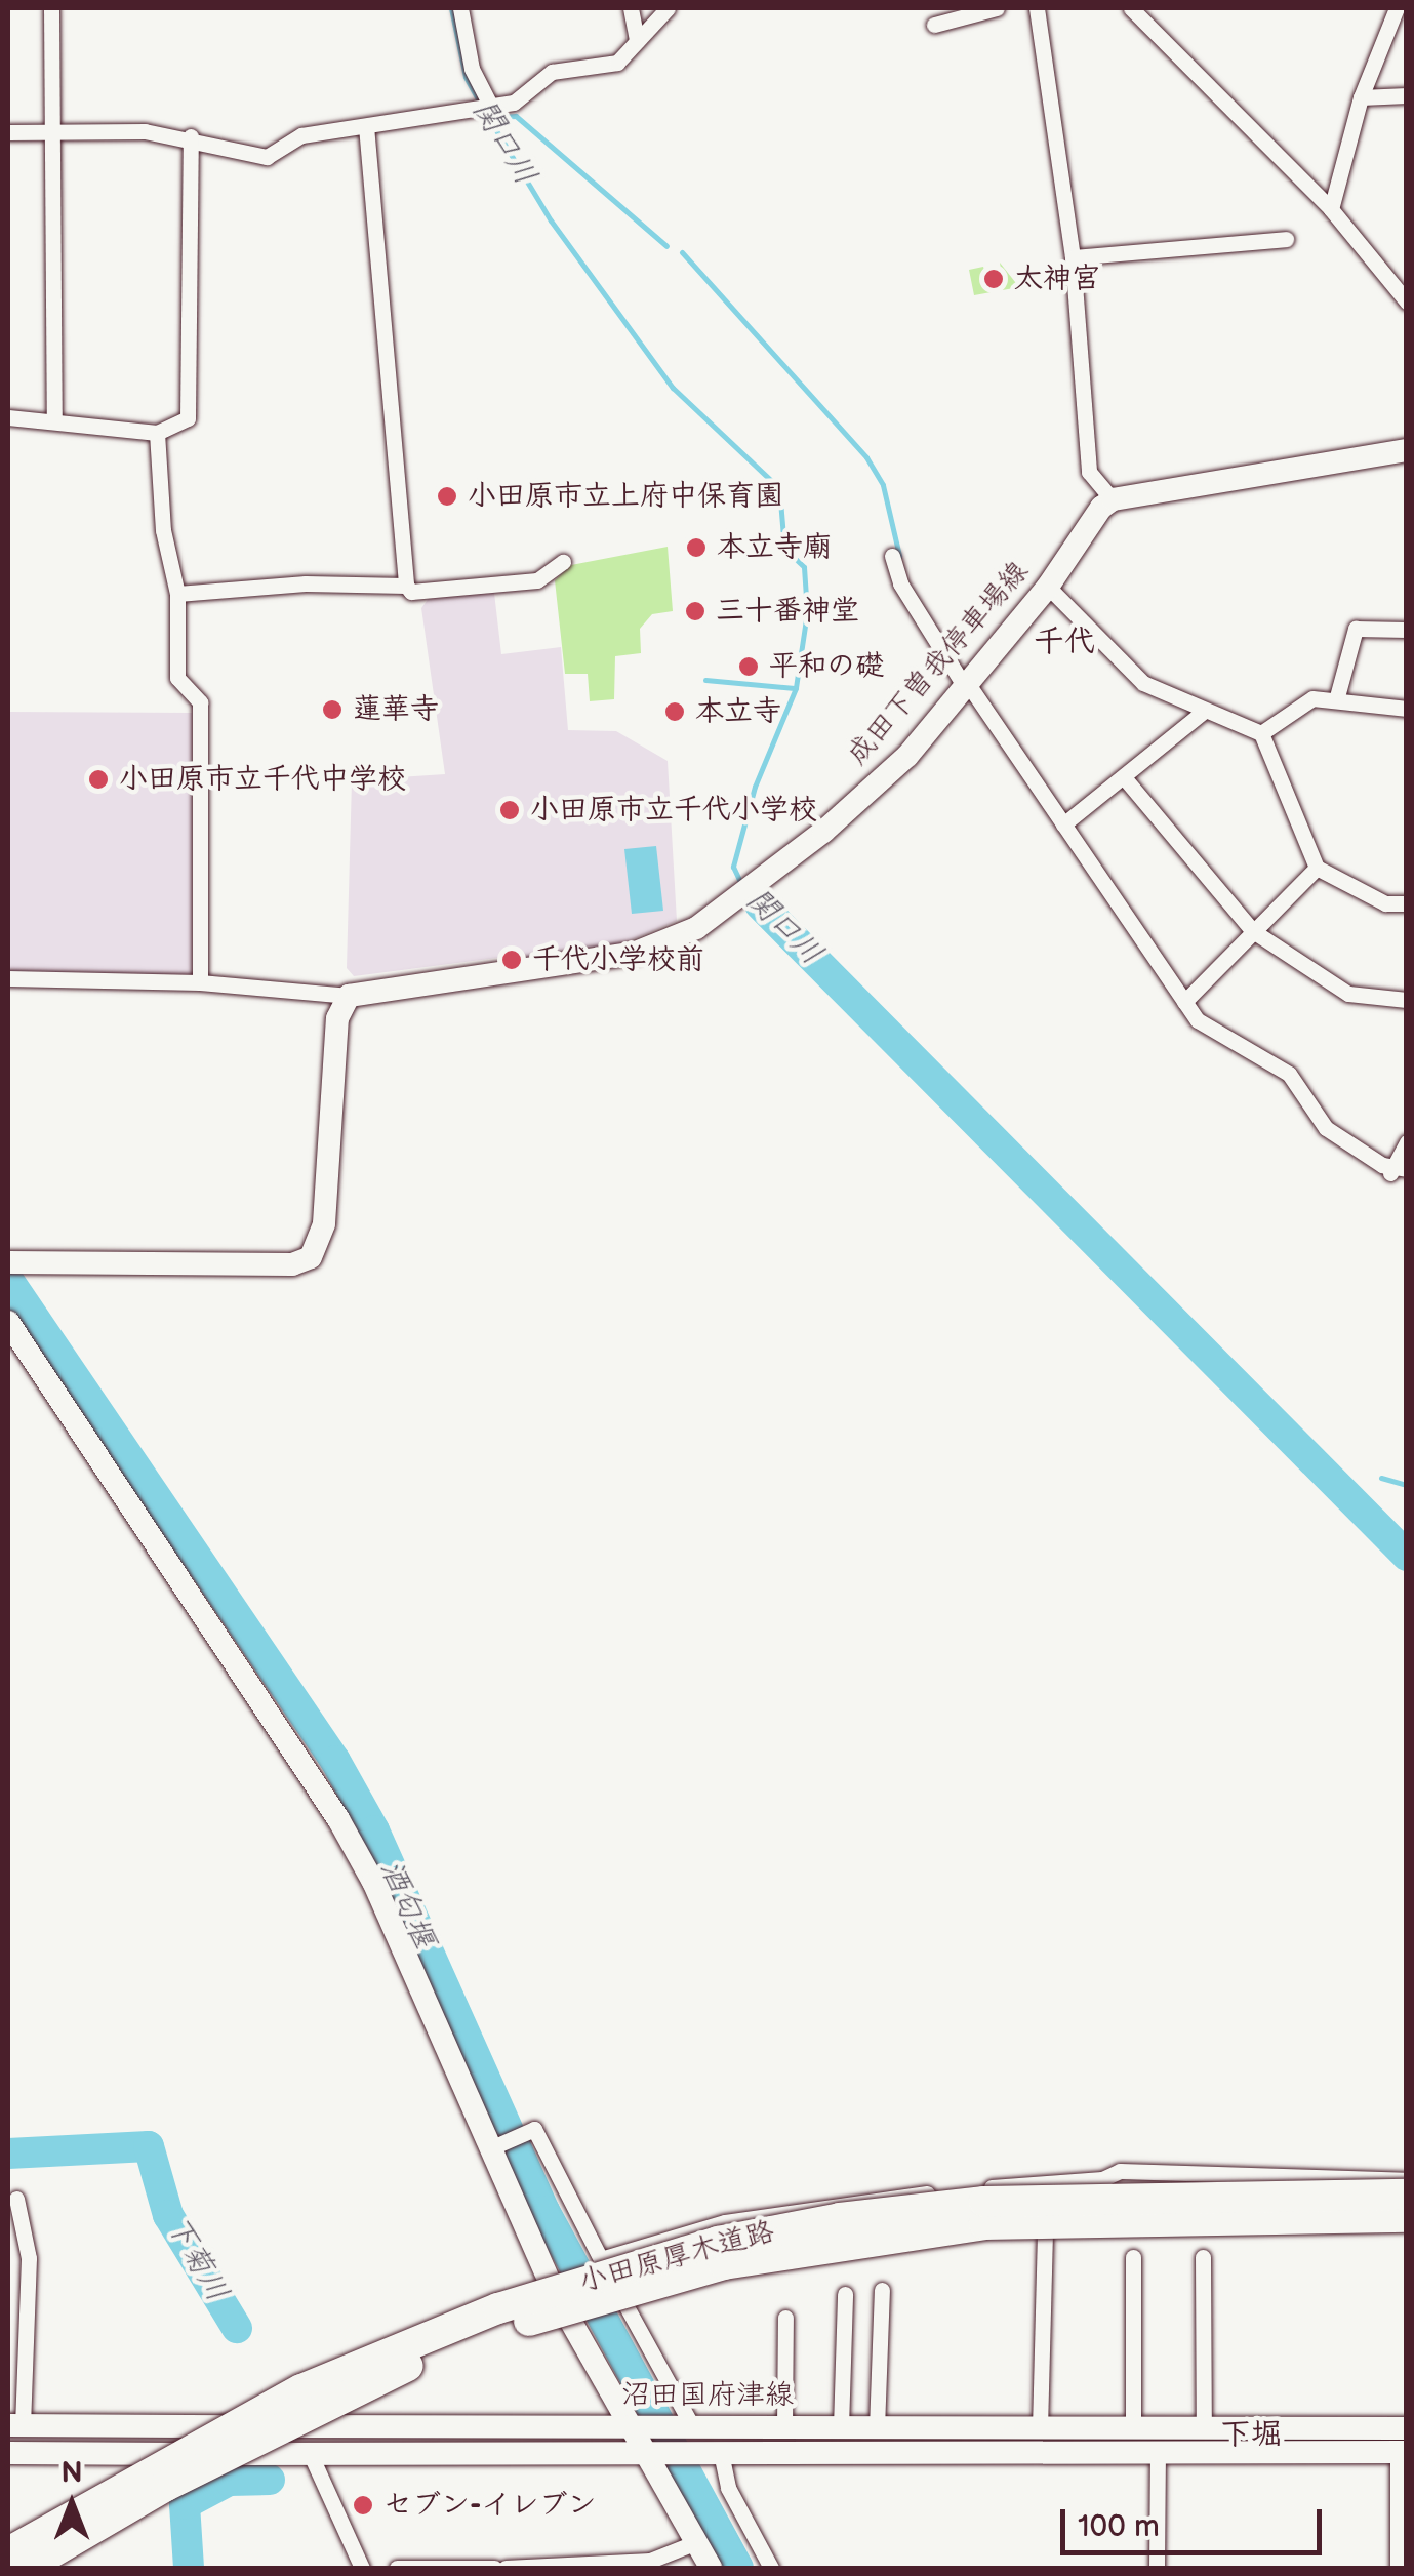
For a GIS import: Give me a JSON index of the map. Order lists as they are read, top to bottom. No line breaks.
{"streets":{"highway":["小田原厚木道路"],"main road":["成田下曽我停車場線","沼田国府津線"]},"districts":["千代","下堀"],"water":["関口川","酒匂堰","下菊川"],"places":["太神宮","小田原市立上府中保育園","本立寺廟","三十番神堂","平和の礎","蓮華寺","本立寺","小田原市立千代中学校","小田原市立千代小学校","千代小学校前","セブン-イレブン"],"scale_bar":"100 m","north":"top"}
